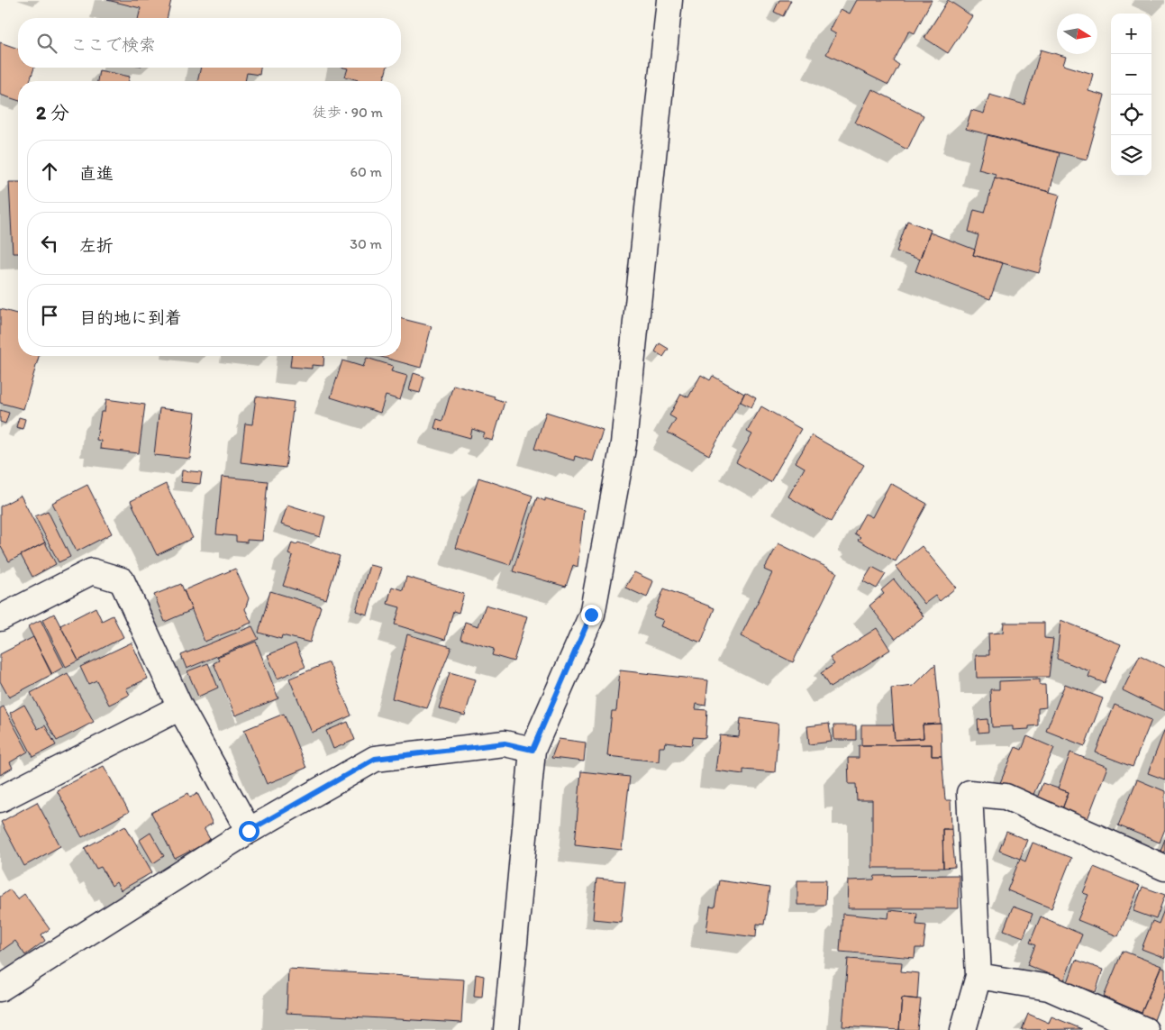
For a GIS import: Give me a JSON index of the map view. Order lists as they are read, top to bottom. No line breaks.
{"north":"right","page":{"map_buttons":["+","−"],"search":"ここで検索","heading":["2 分","徒歩 · 90 m"],"list":[["直進","60 m"],["左折","30 m"],"目的地に到着"]}}
